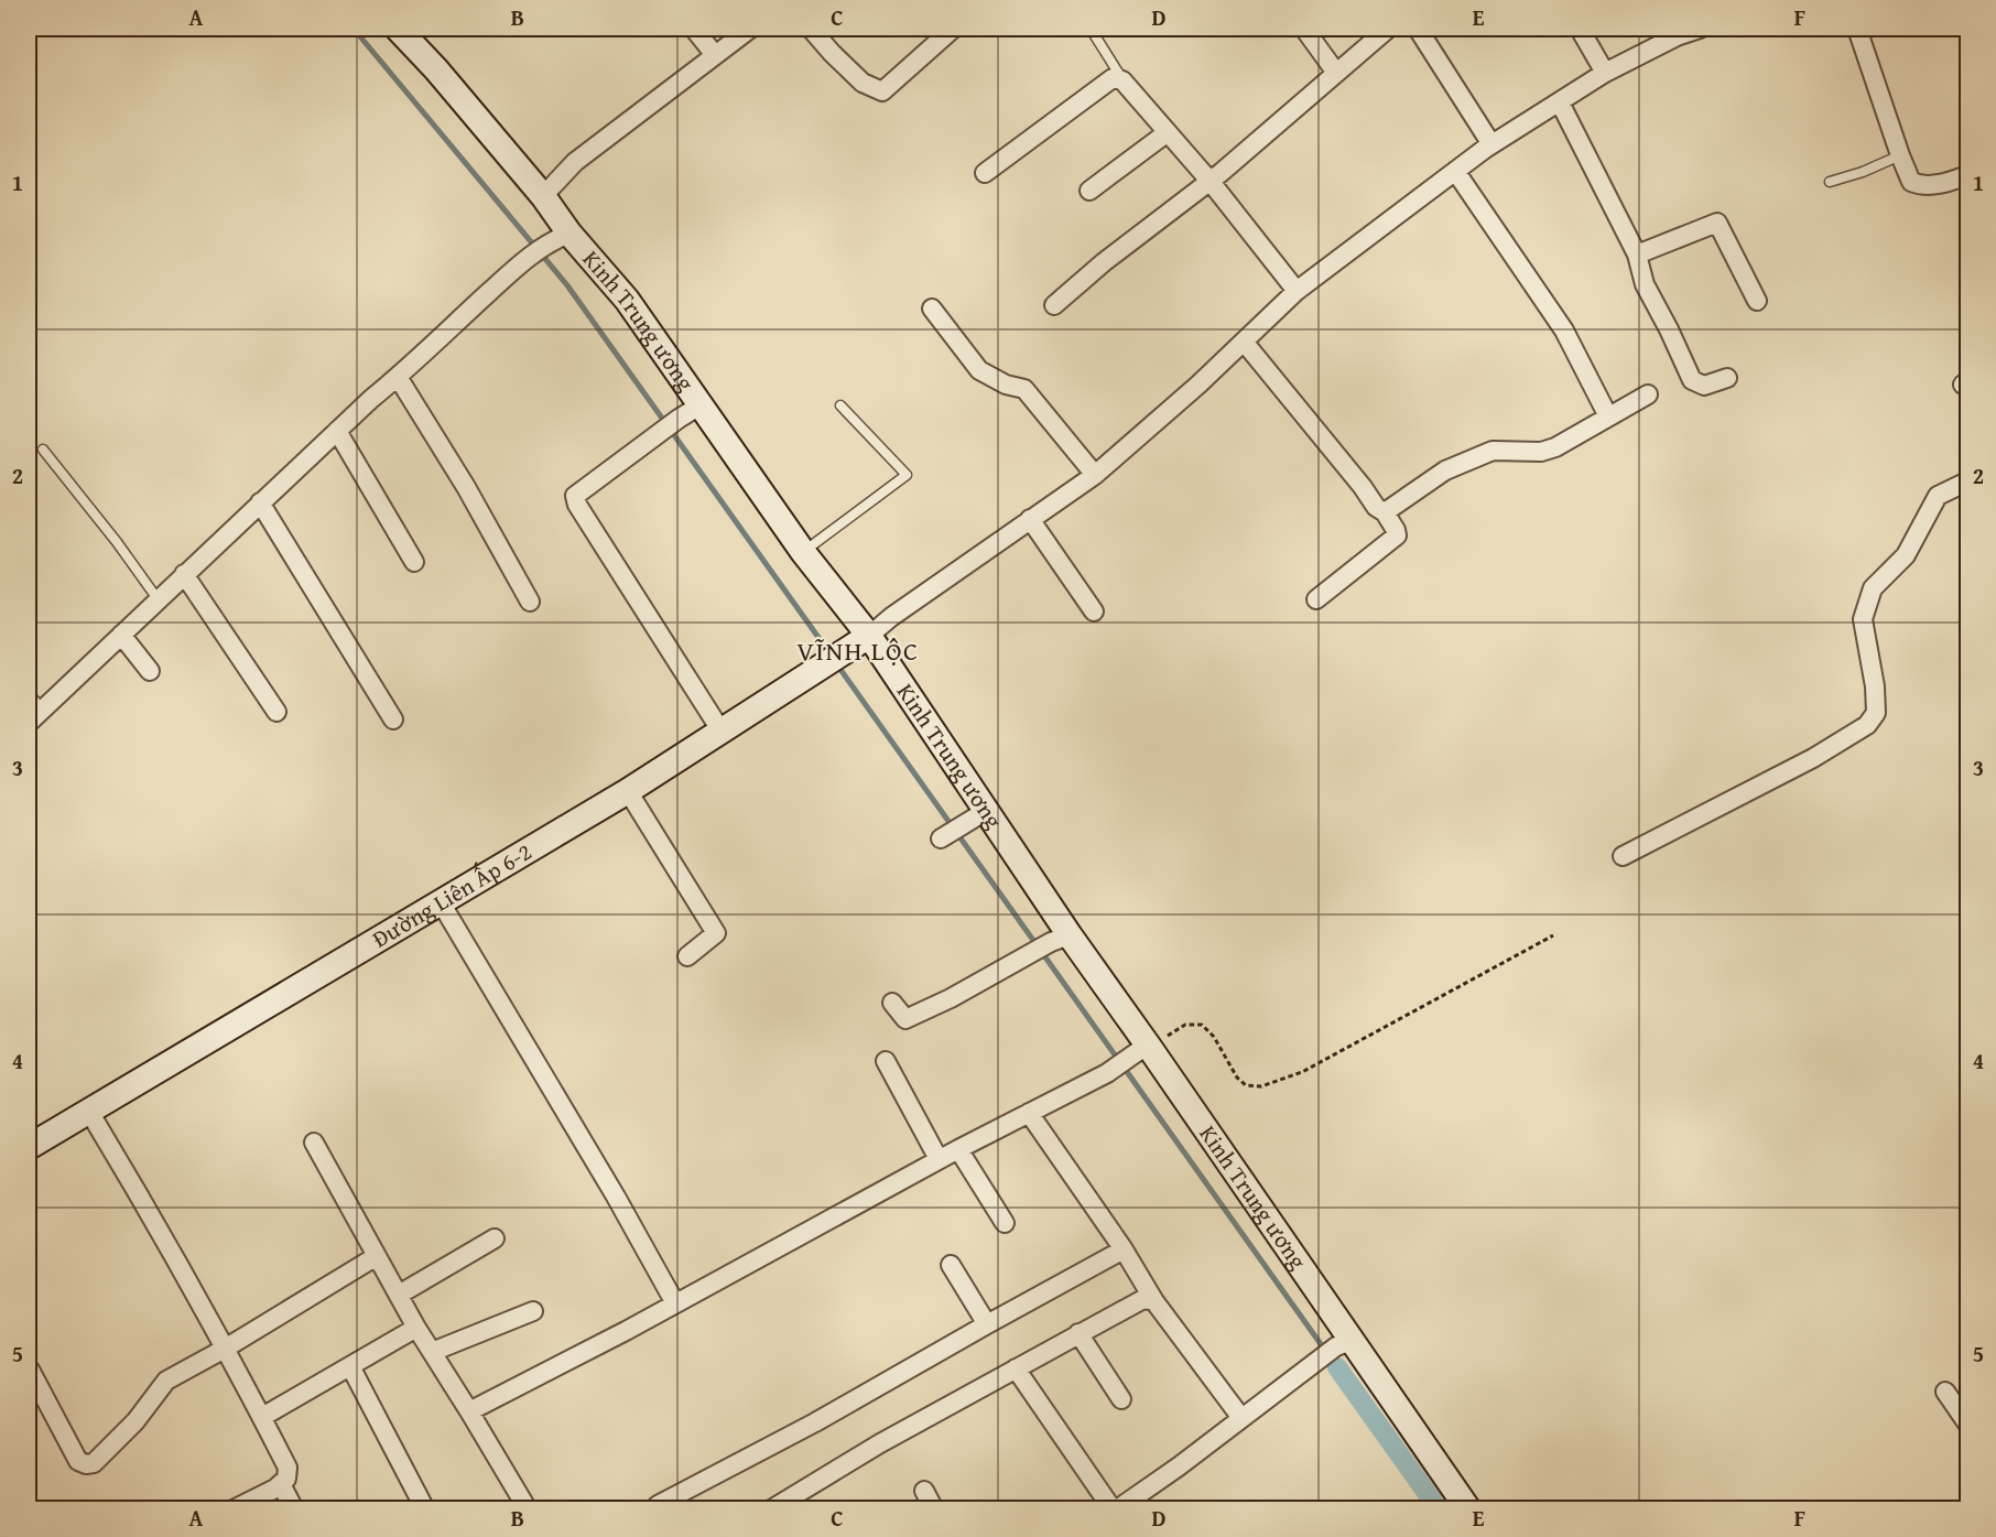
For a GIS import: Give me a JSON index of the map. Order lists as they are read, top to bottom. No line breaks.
{"streets":{"street":["Kinh Trung ương","Đường Liên Ấp 6-2"]},"crossings":[["Kinh Trung ương","Đường Liên Ấp 6-2"]],"districts":["VĨNH LỘC"],"grid":{"columns":["A","B","C","D","E","F"],"rows":["1","2","3","4","5"]}}
